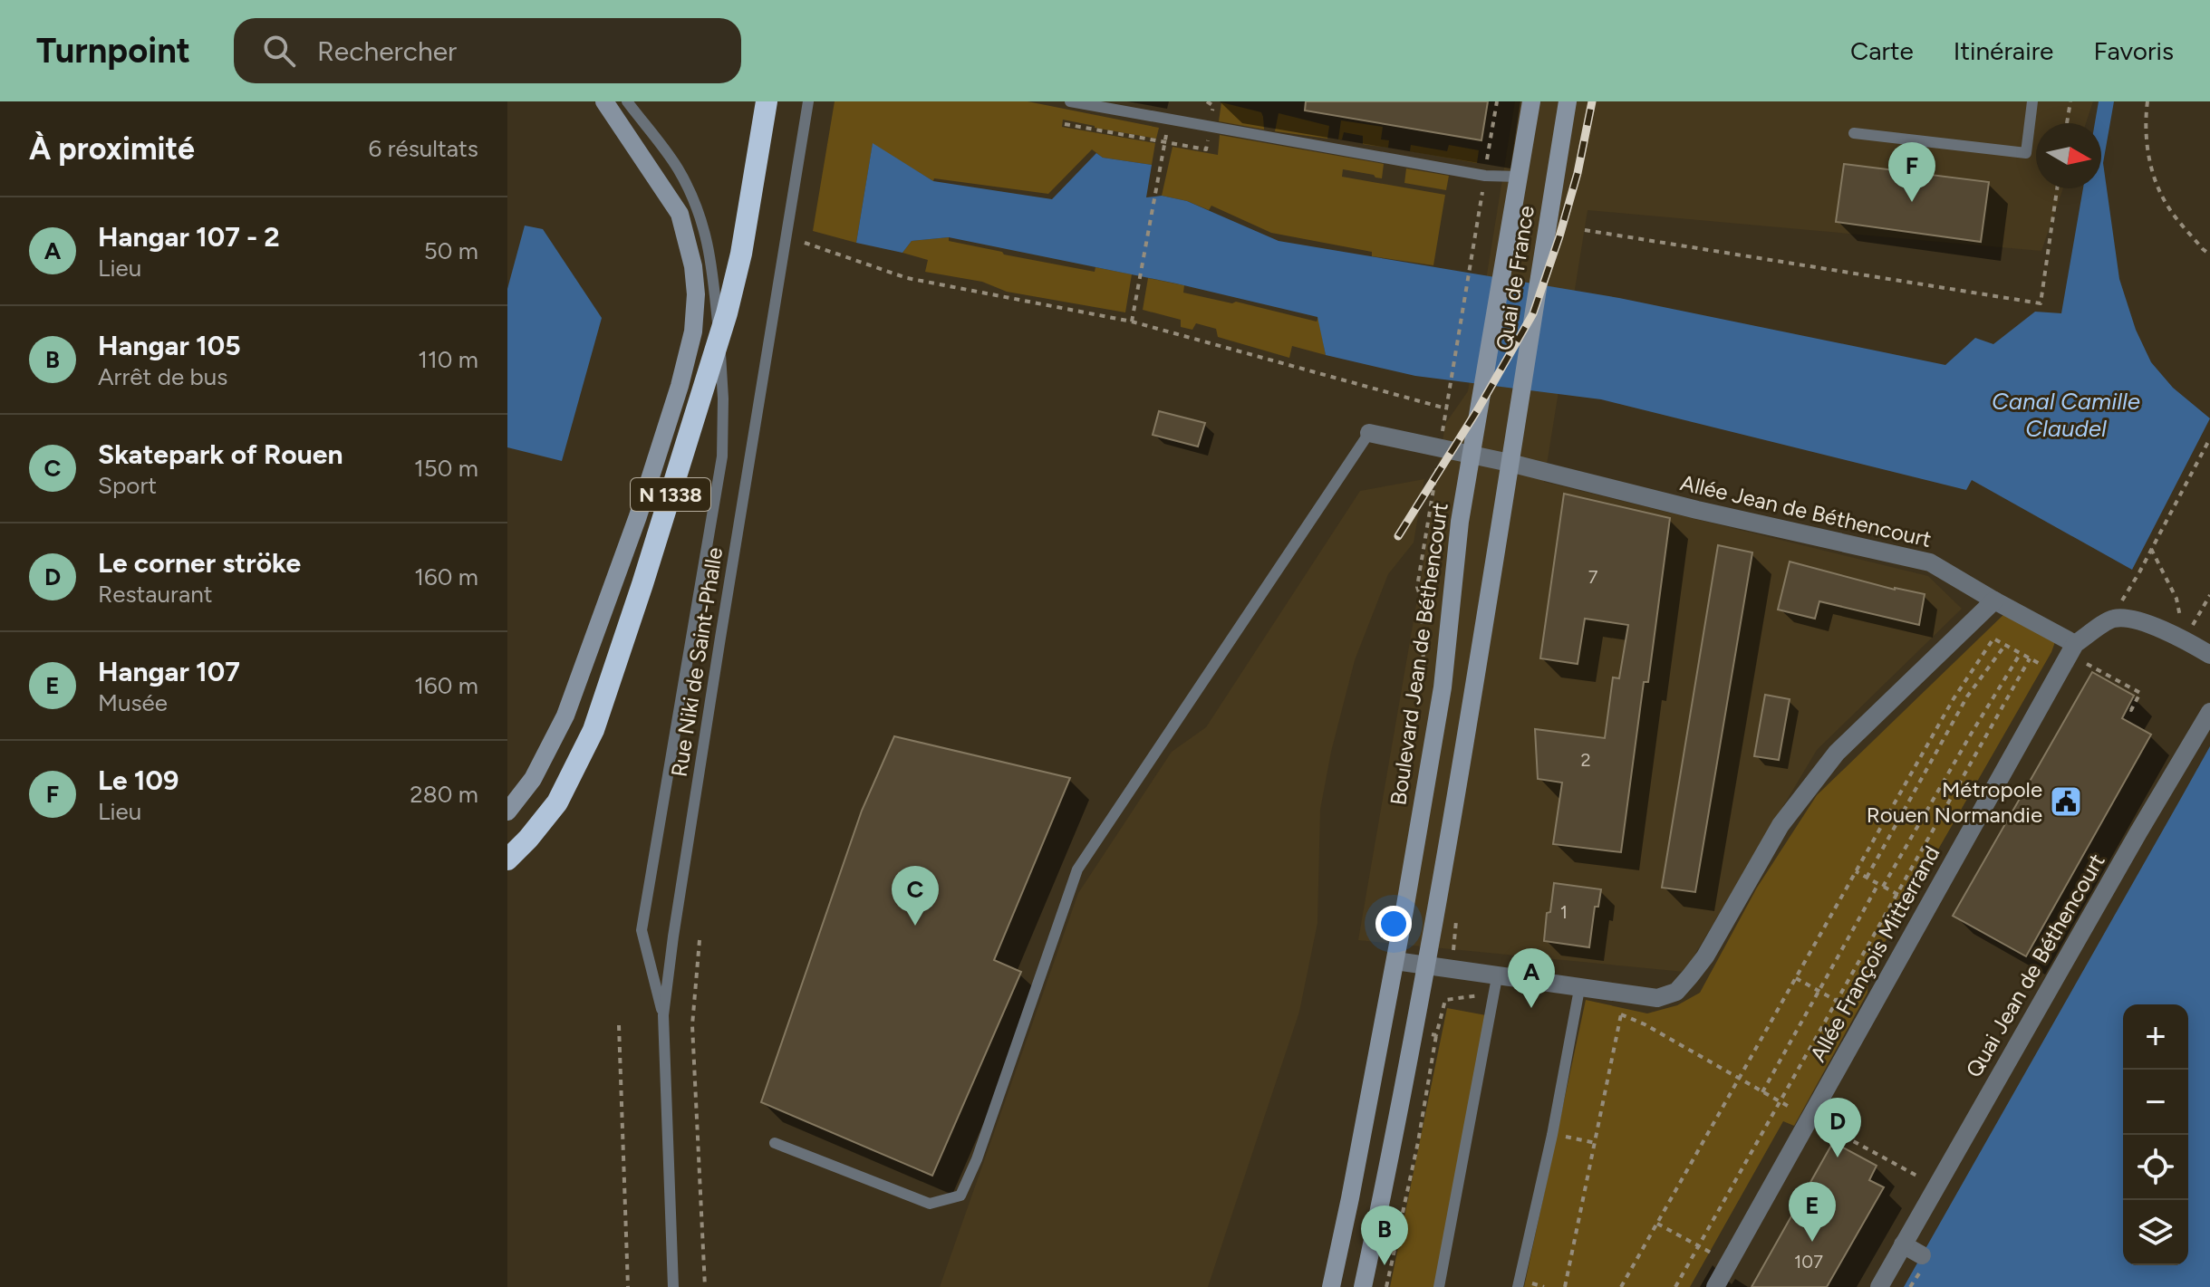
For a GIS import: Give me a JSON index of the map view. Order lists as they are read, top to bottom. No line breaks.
{"streets":{"highway":["N 1338"],"main road":["Quai de France","Boulevard Jean de Béthencourt"],"street":["Allée Jean de Béthencourt","Allée François Mitterrand","Quai Jean de Béthencourt"],"lane":["Rue Niki de Saint-Phalle"]},"crossings":[["Quai de France","Allée Jean de Béthencourt"],["Quai de France","Boulevard Jean de Béthencourt"],["N 1338","Rue Niki de Saint-Phalle"],["Allée Jean de Béthencourt","Allée François Mitterrand"]],"water":["Canal Camille Claudel"],"places":{"public building":["Métropole Rouen Normandie"]},"house_numbers":["7","2","1","107"],"north":"right","page":{"header":"Turnpoint","search":"Rechercher","nav":["Carte","Itinéraire","Favoris"],"heading":["À proximité","6 résultats"],"pins":["F","C","A","D","E","B"],"list":[{"mark":"A","name":"Hangar 107 - 2","note":"Lieu","value":"50 m"},{"mark":"B","name":"Hangar 105","note":"Arrêt de bus","value":"110 m"},{"mark":"C","name":"Skatepark of Rouen","note":"Sport","value":"150 m"},{"mark":"D","name":"Le corner ströke","note":"Restaurant","value":"160 m"},{"mark":"E","name":"Hangar 107","note":"Musée","value":"160 m"},{"mark":"F","name":"Le 109","note":"Lieu","value":"280 m"}],"map_buttons":["+","−"]}}
